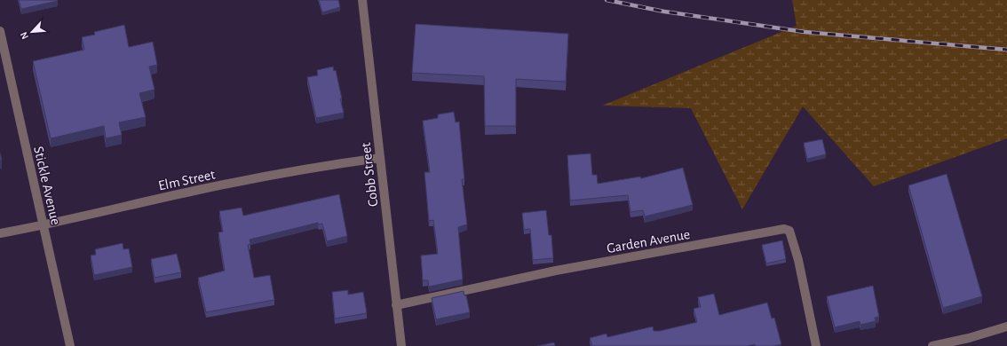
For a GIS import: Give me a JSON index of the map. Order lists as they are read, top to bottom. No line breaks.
{"streets":{"street":["Cobb Street","Elm Street","Stickle Avenue","Garden Avenue"]},"crossings":[["Cobb Street","Elm Street"],["Cobb Street","Garden Avenue"],["Elm Street","Stickle Avenue"]],"north":"bottom left"}
